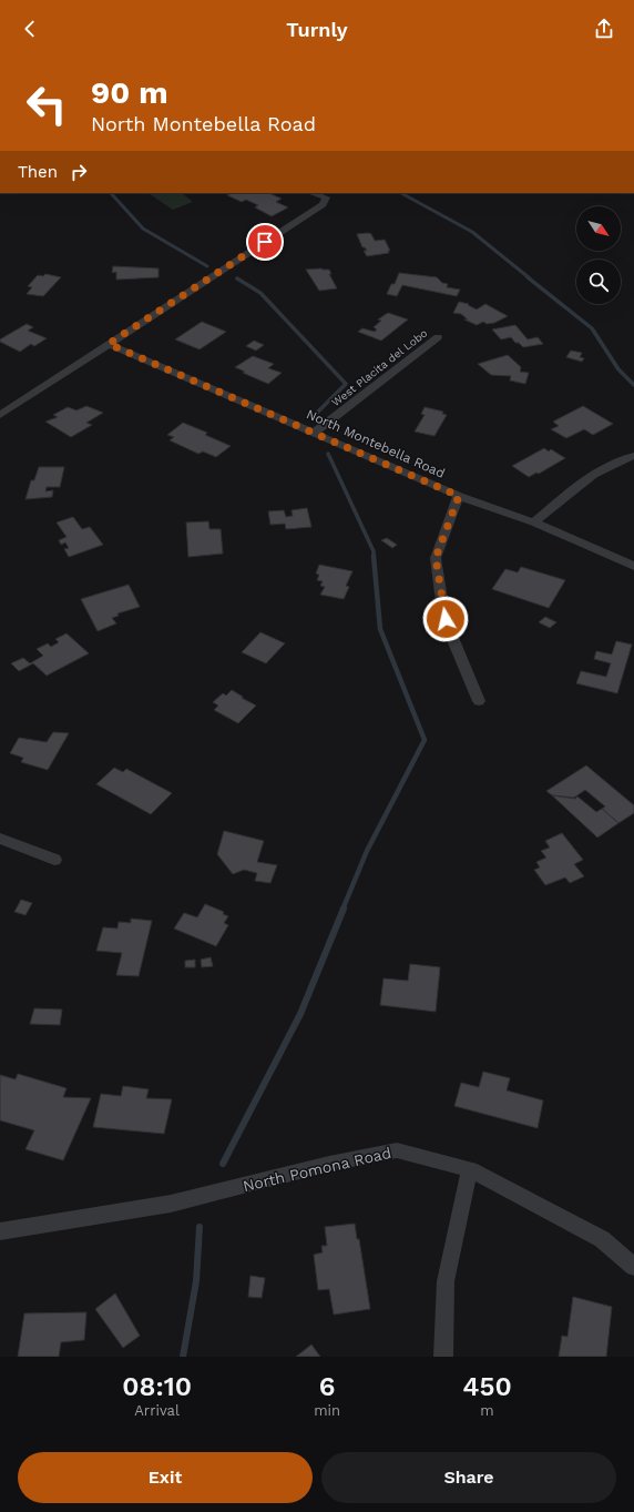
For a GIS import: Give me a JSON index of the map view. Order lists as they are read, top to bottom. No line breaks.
{"streets":{"street":["West Placita del Lobo","North Montebella Road","North Pomona Road"]},"crossings":[["West Placita del Lobo","North Montebella Road"]],"north":"bottom right","page":{"header":"Turnly","turn":["90 m","North Montebella Road"],"then":"Then","eta":["08:10","Arrival","6","min","450","m"],"buttons":["Exit","Share"]}}
